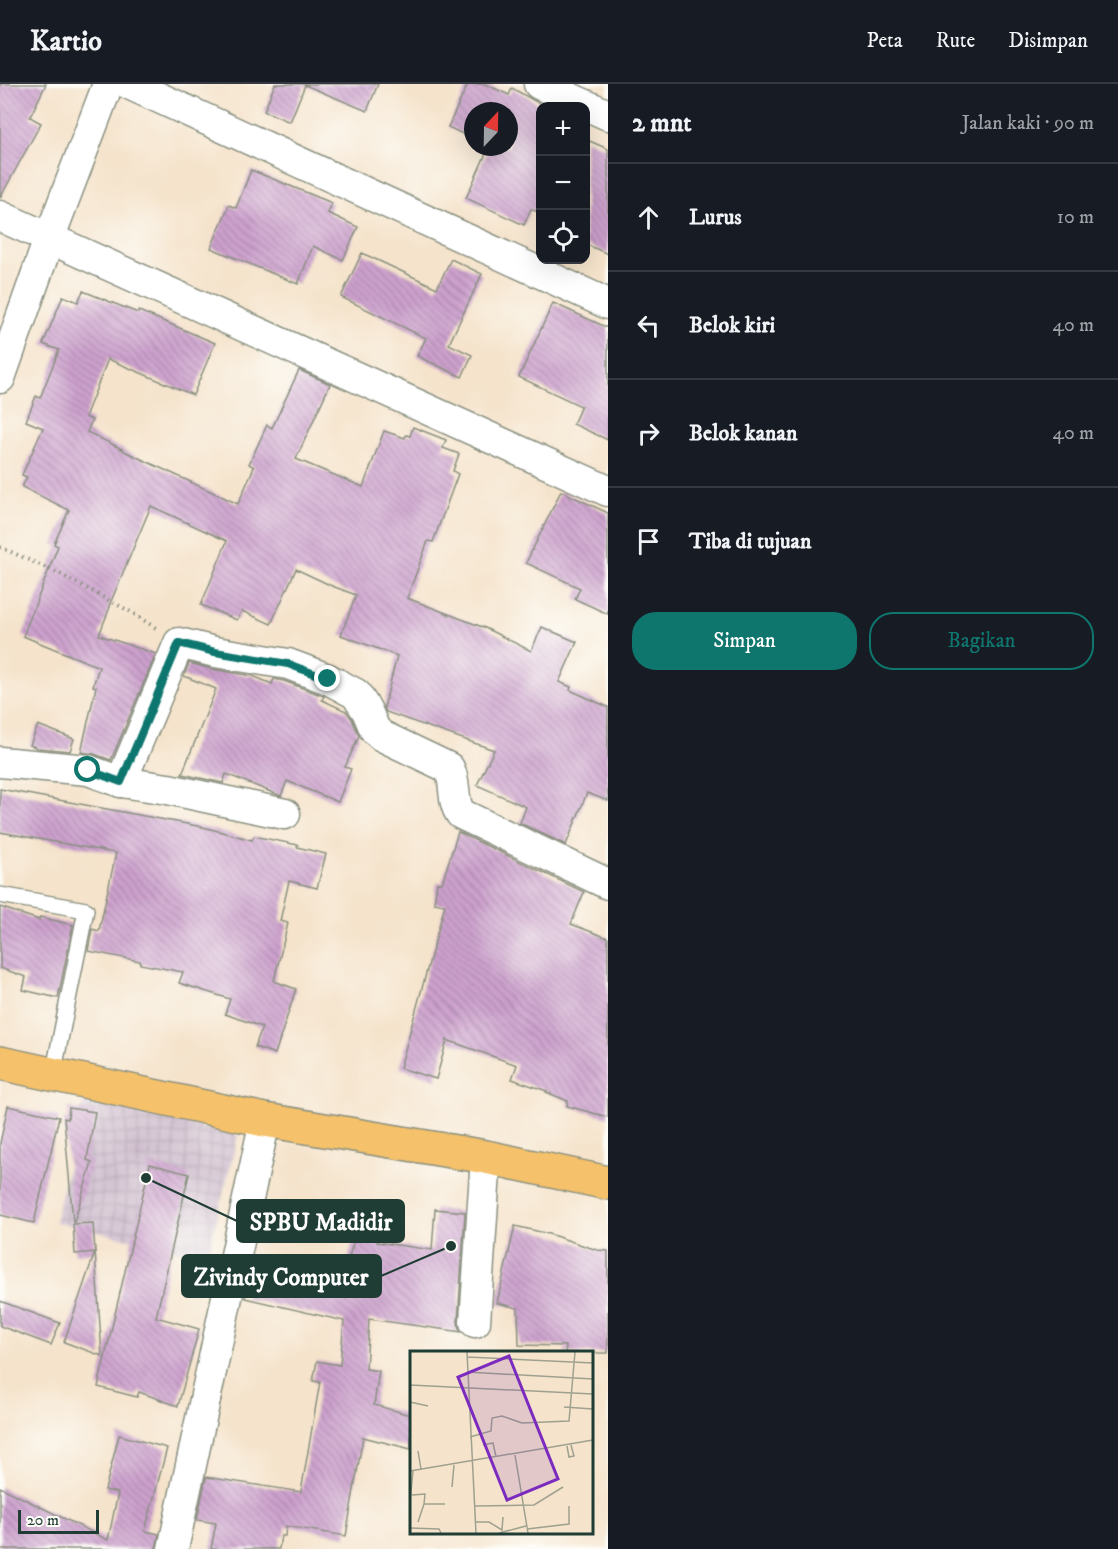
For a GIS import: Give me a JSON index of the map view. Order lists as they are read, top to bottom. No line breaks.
{"places":["SPBU Madidir","Zivindy Computer"],"scale_bar":"20 m","north":"top","page":{"header":"Kartio","nav":["Peta","Rute","Disimpan"],"heading":["2 mnt","Jalan kaki · 90 m"],"map_buttons":["+","−"],"list":[["Lurus","10 m"],["Belok kiri","40 m"],["Belok kanan","40 m"],"Tiba di tujuan"],"buttons":["Simpan","Bagikan"],"scale":"20 m"}}
